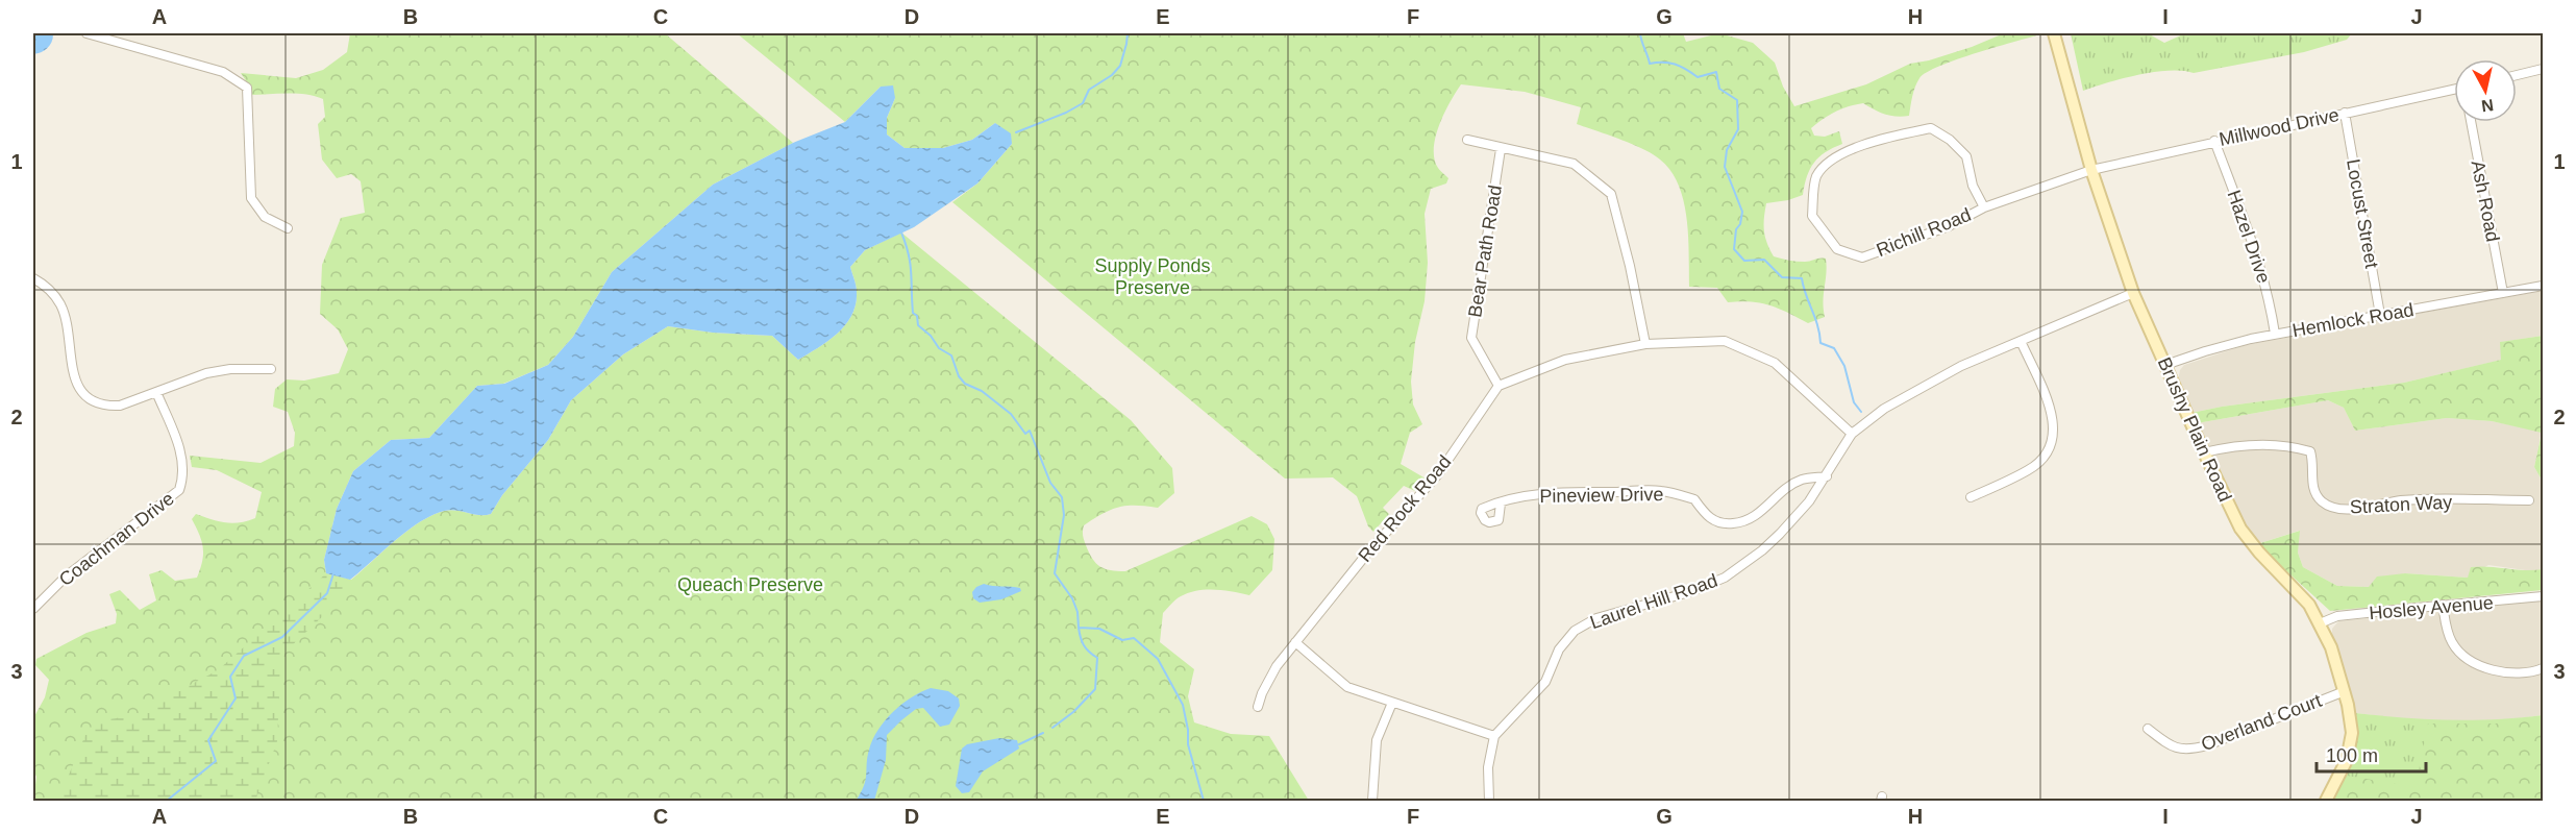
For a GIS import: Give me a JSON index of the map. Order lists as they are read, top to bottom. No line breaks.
{"streets":{"main road":["Brushy Plain Road"],"street":["Millwood Drive","Ash Road","Locust Street","Richill Road","Hazel Drive","Bear Path Road","Hemlock Road","Pineview Drive","Straton Way","Red Rock Road","Coachman Drive","Laurel Hill Road","Hosley Avenue","Overland Court"]},"crossings":[["Millwood Drive","Locust Street"],["Millwood Drive","Richill Road"],["Millwood Drive","Hazel Drive"],["Millwood Drive","Brushy Plain Road"],["Ash Road","Hemlock Road"],["Locust Street","Hemlock Road"],["Richill Road","Brushy Plain Road"],["Hazel Drive","Hemlock Road"],["Bear Path Road","Red Rock Road"],["Hemlock Road","Brushy Plain Road"],["Brushy Plain Road","Straton Way"],["Brushy Plain Road","Laurel Hill Road"],["Brushy Plain Road","Hosley Avenue"],["Brushy Plain Road","Overland Court"],["Pineview Drive","Laurel Hill Road"]],"parks":["Supply Ponds Preserve","Queach Preserve"],"scale_bar":"100 m","north":"bottom","grid":{"columns":["A","B","C","D","E","F","G","H","I","J"],"rows":["1","2","3"]}}
